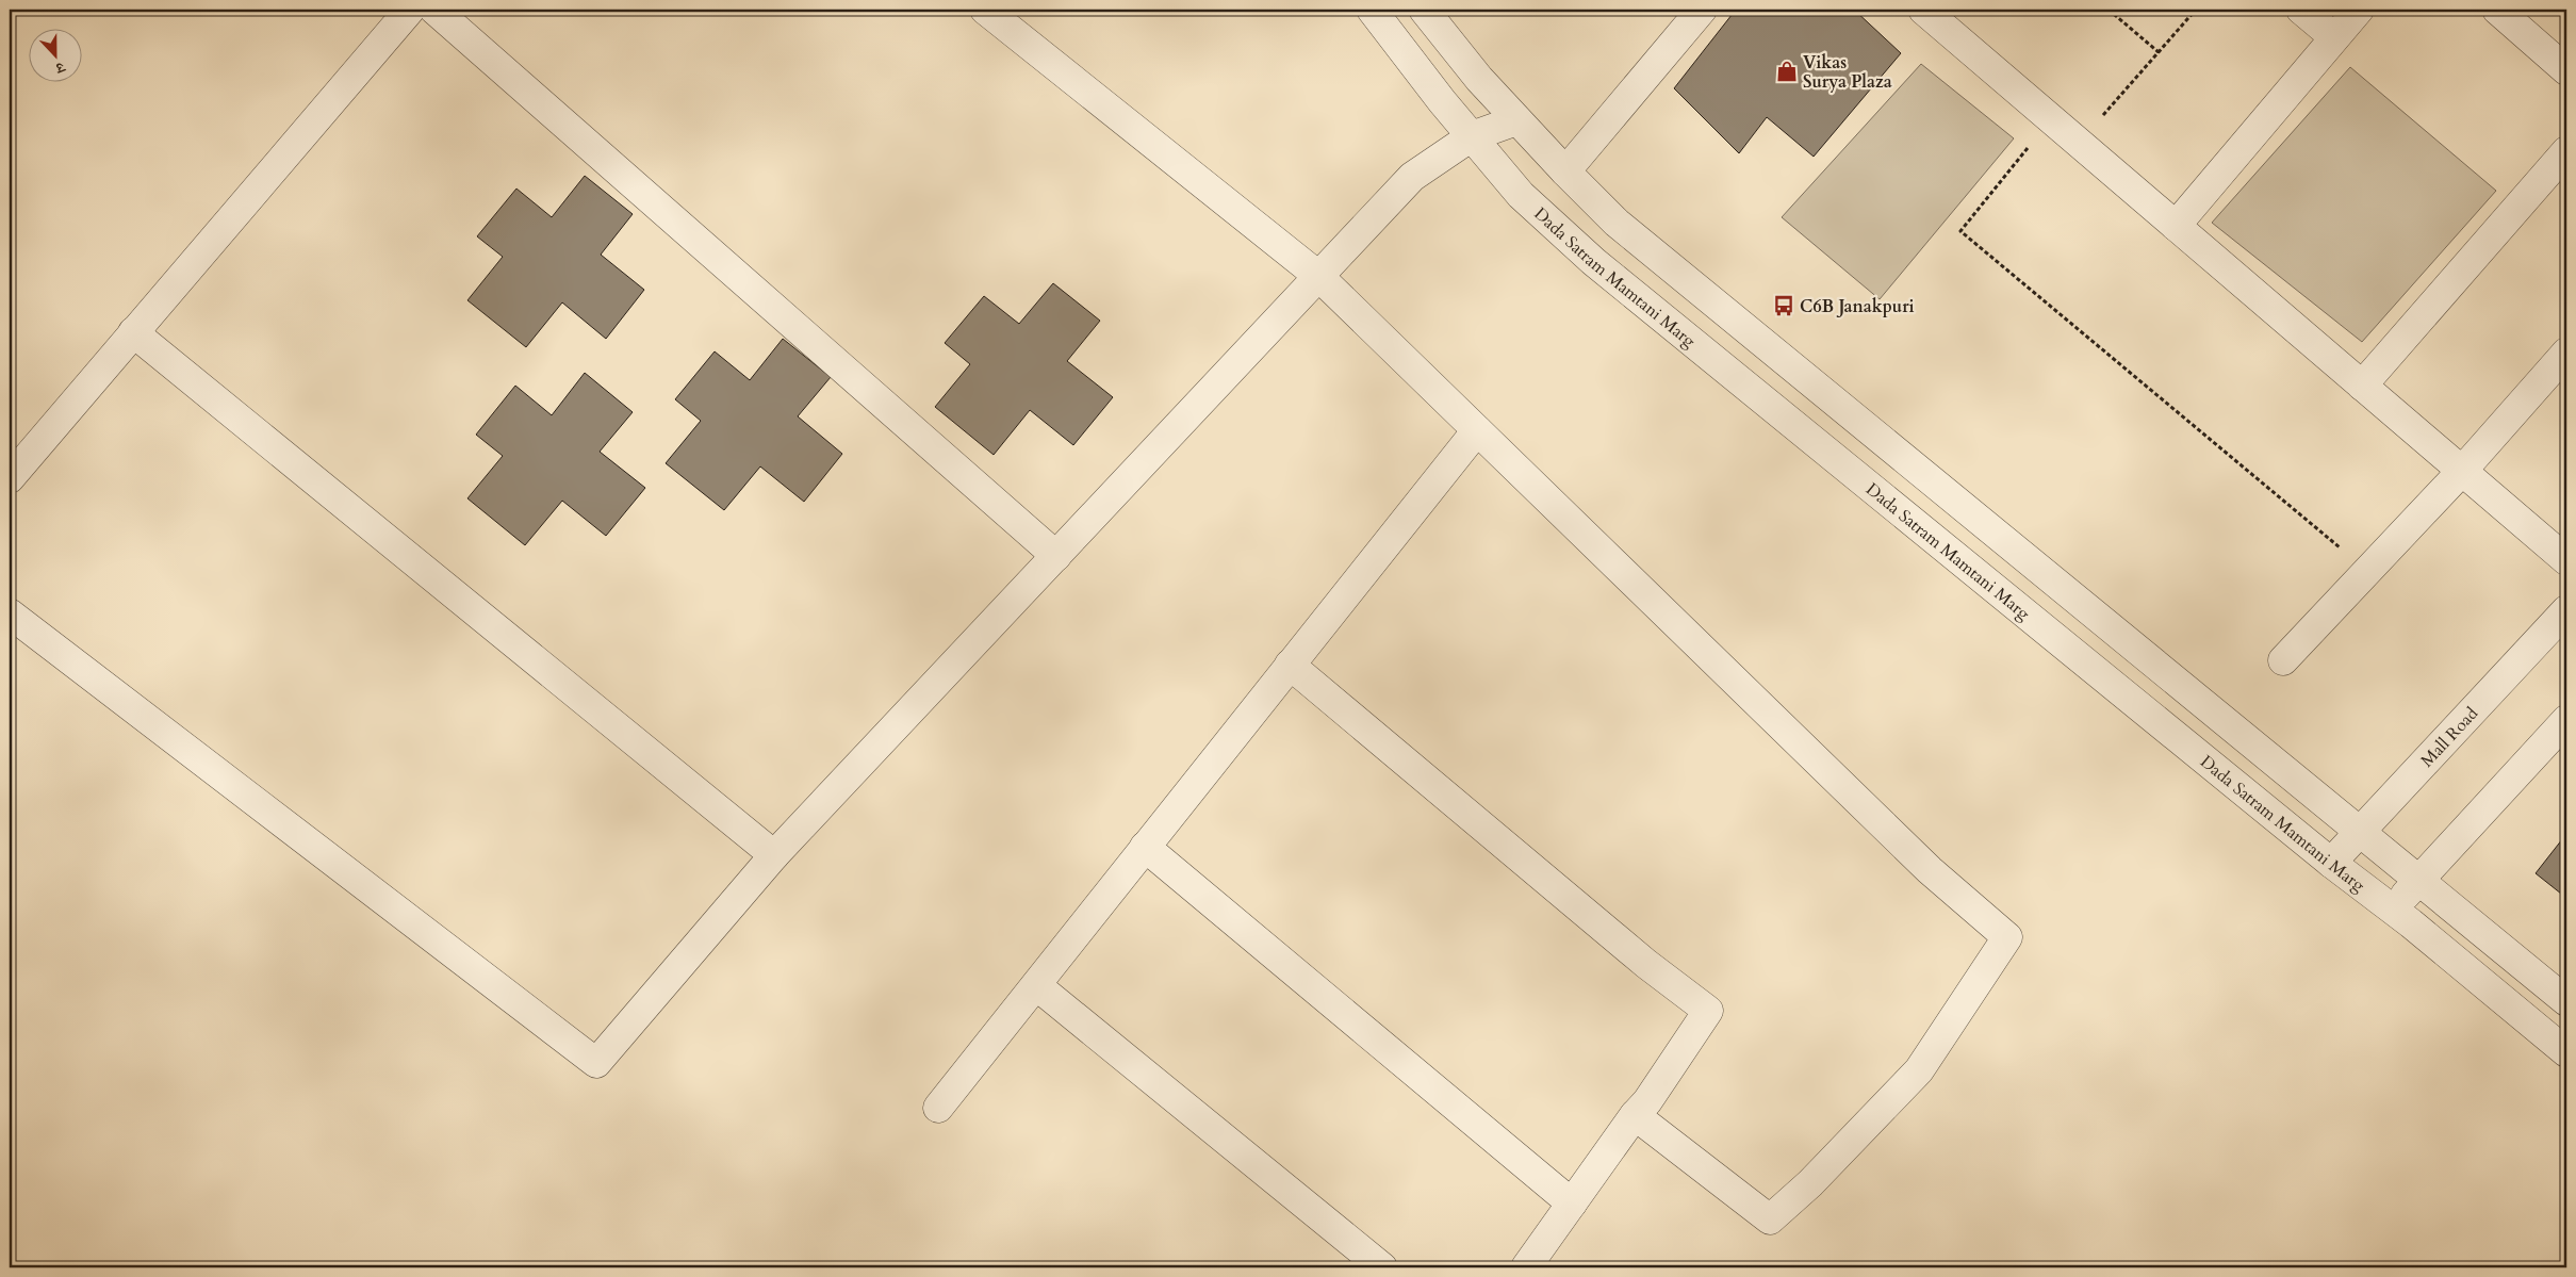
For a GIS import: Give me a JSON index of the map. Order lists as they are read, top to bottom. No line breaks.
{"streets":{"street":["Dada Satram Mamtani Marg","Mall Road"]},"crossings":[["Dada Satram Mamtani Marg","Mall Road"]],"places":{"shop":["Vikas Surya Plaza"],"bus stop":["C6B Janakpuri"]},"north":"bottom"}
